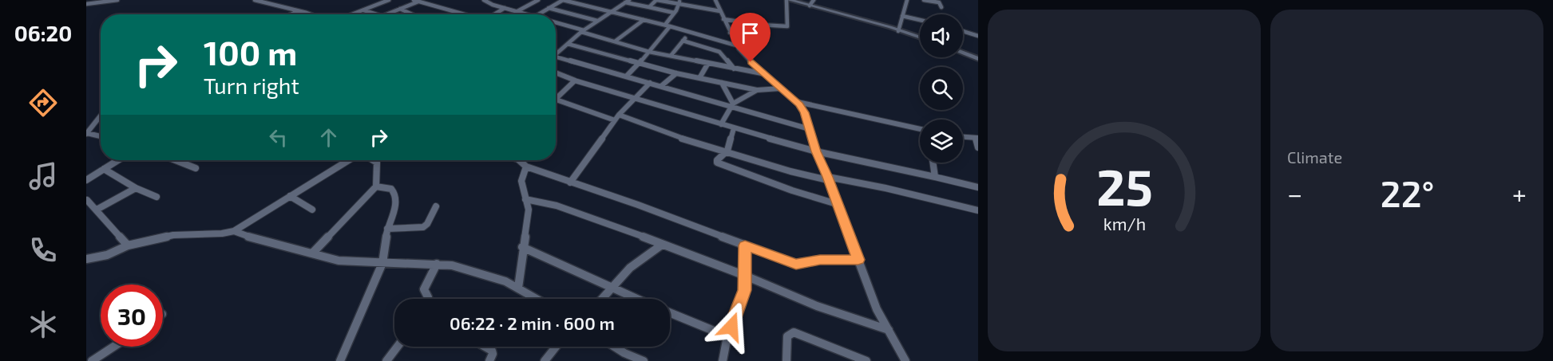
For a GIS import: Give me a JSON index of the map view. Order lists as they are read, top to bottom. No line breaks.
{"page":{"tabs":"06:20","tile":"Climate","turn":["100 m","Turn right"],"heat":["−","22°","+"],"limit":"30","trip":"06:22 · 2 min · 600 m","gauge":["25","km/h"]}}
